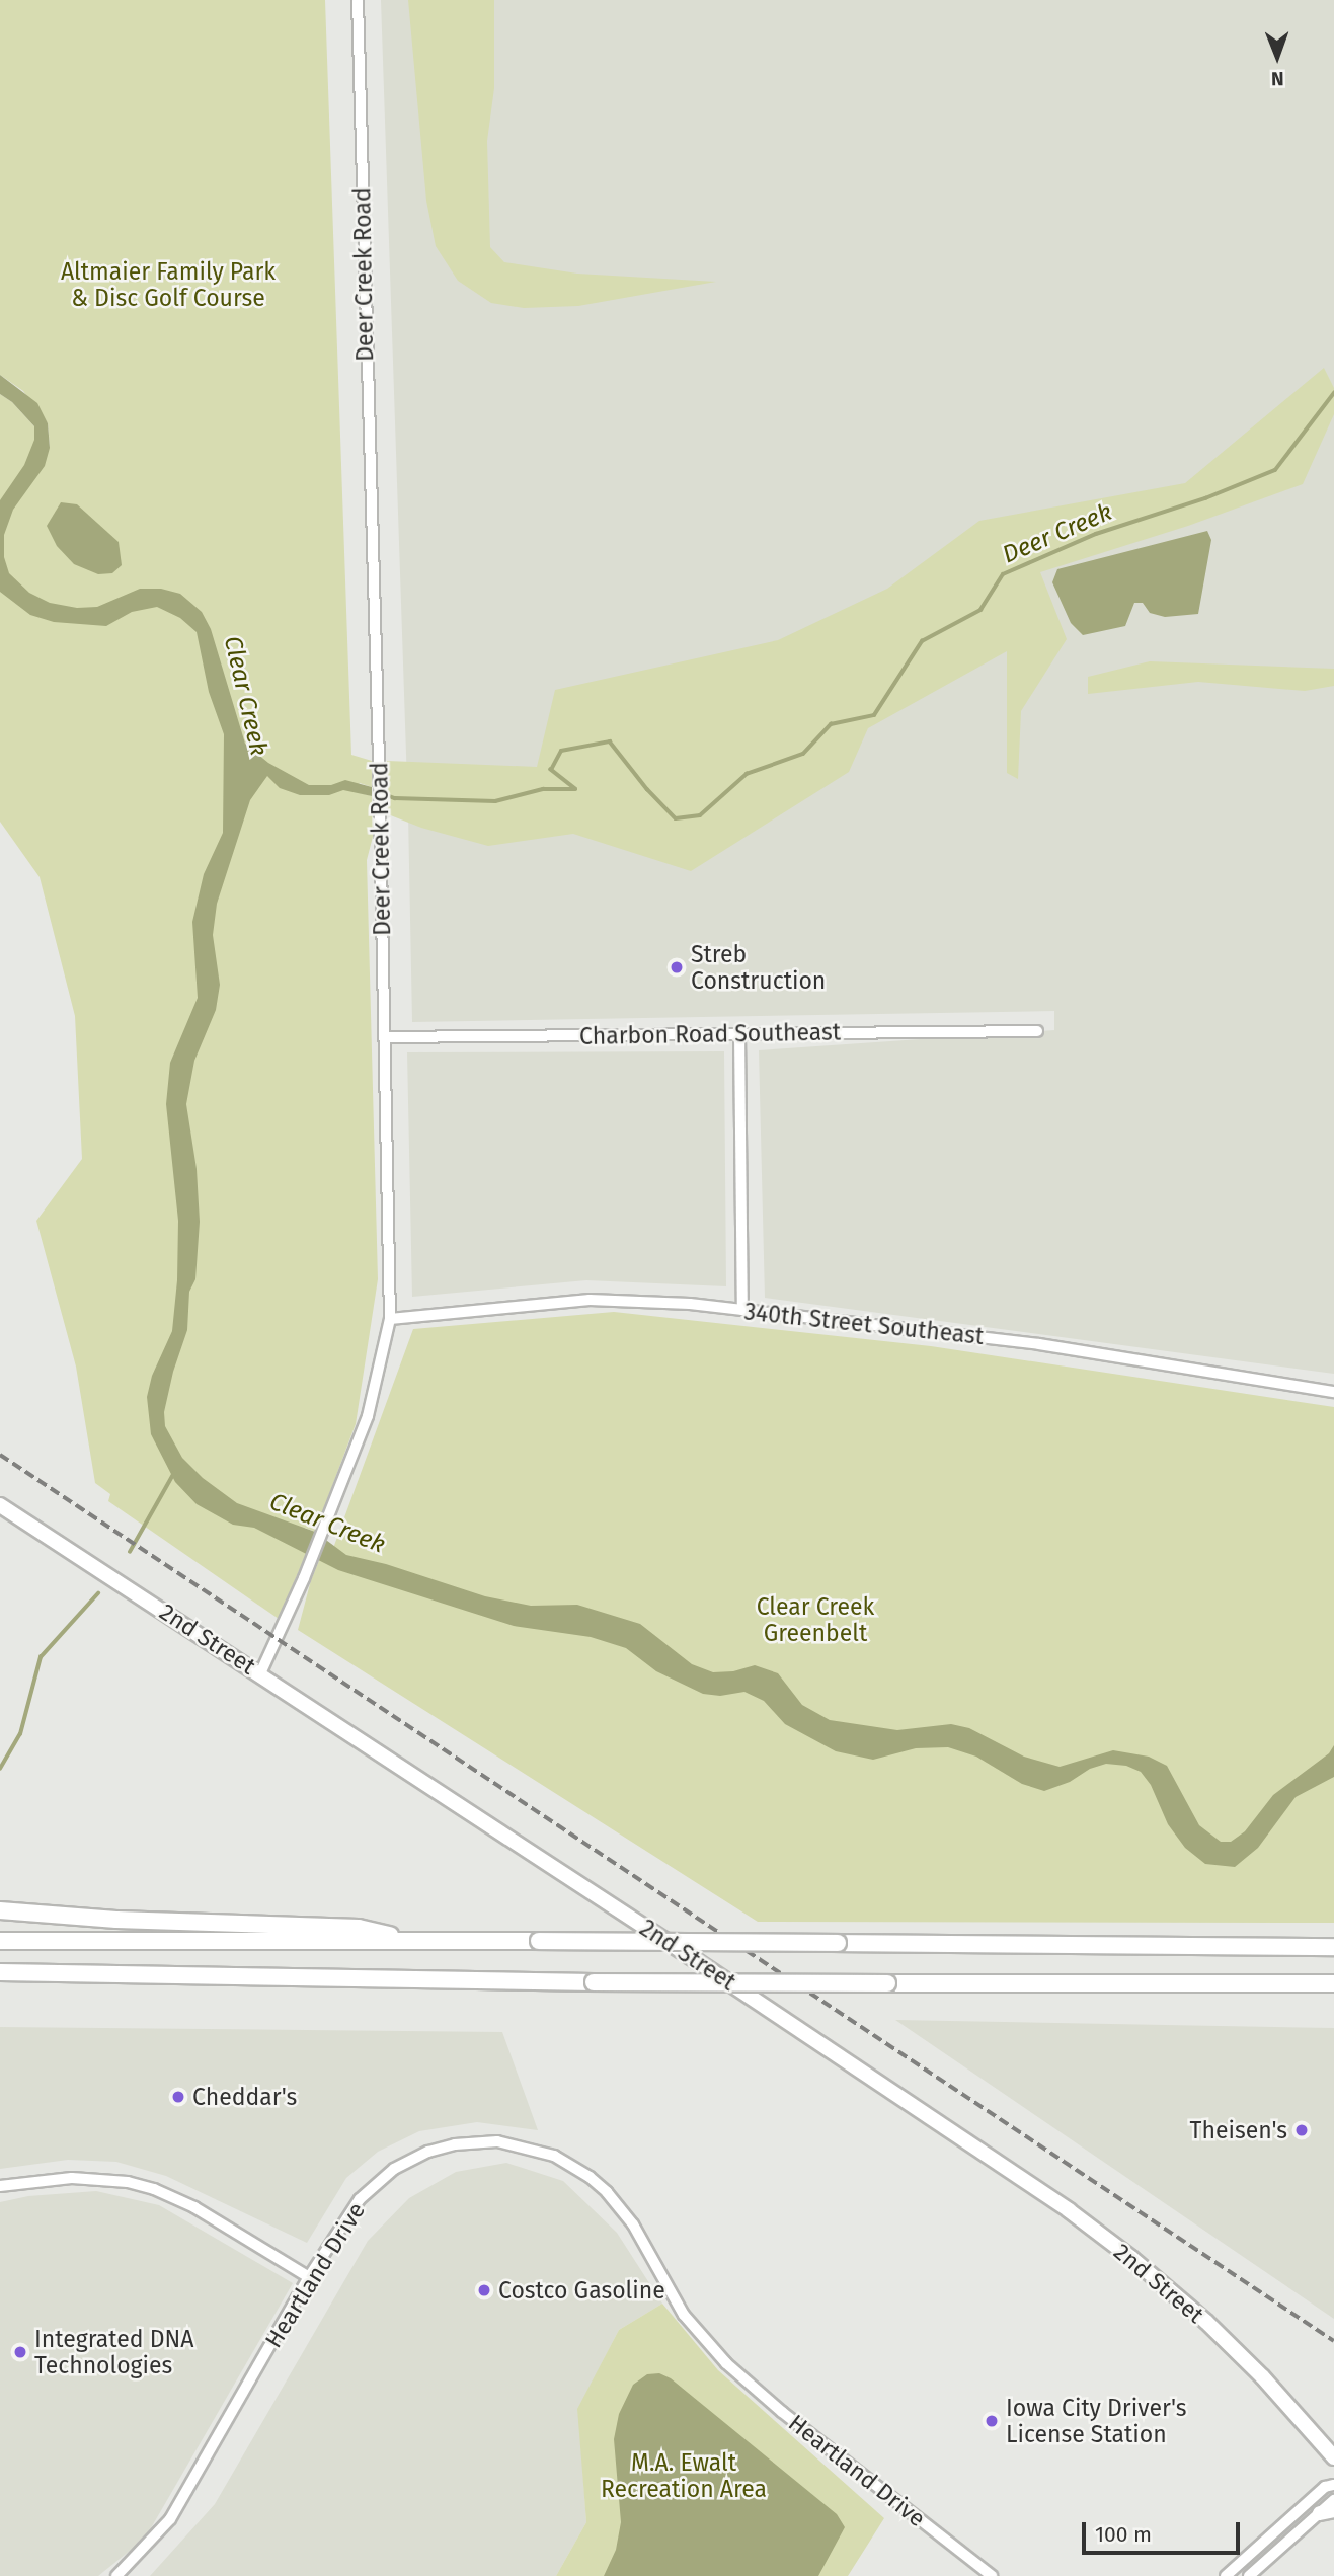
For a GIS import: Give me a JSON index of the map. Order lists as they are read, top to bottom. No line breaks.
{"streets":{"main road":["2nd Street"],"street":["Deer Creek Road","Charbon Road Southeast","340th Street Southeast","Heartland Drive"]},"crossings":[["Deer Creek Road","Charbon Road Southeast"],["Deer Creek Road","340th Street Southeast"],["Deer Creek Road","2nd Street"]],"water":["Deer Creek","Clear Creek"],"parks":["Altmaier Family Park & Disc Golf Course","Clear Creek Greenbelt","M.A. Ewalt Recreation Area"],"places":["Streb Construction","Cheddar's","Theisen's","Costco Gasoline","Integrated DNA Technologies","Iowa City Driver's License Station"],"scale_bar":"100 m","north":"bottom"}
